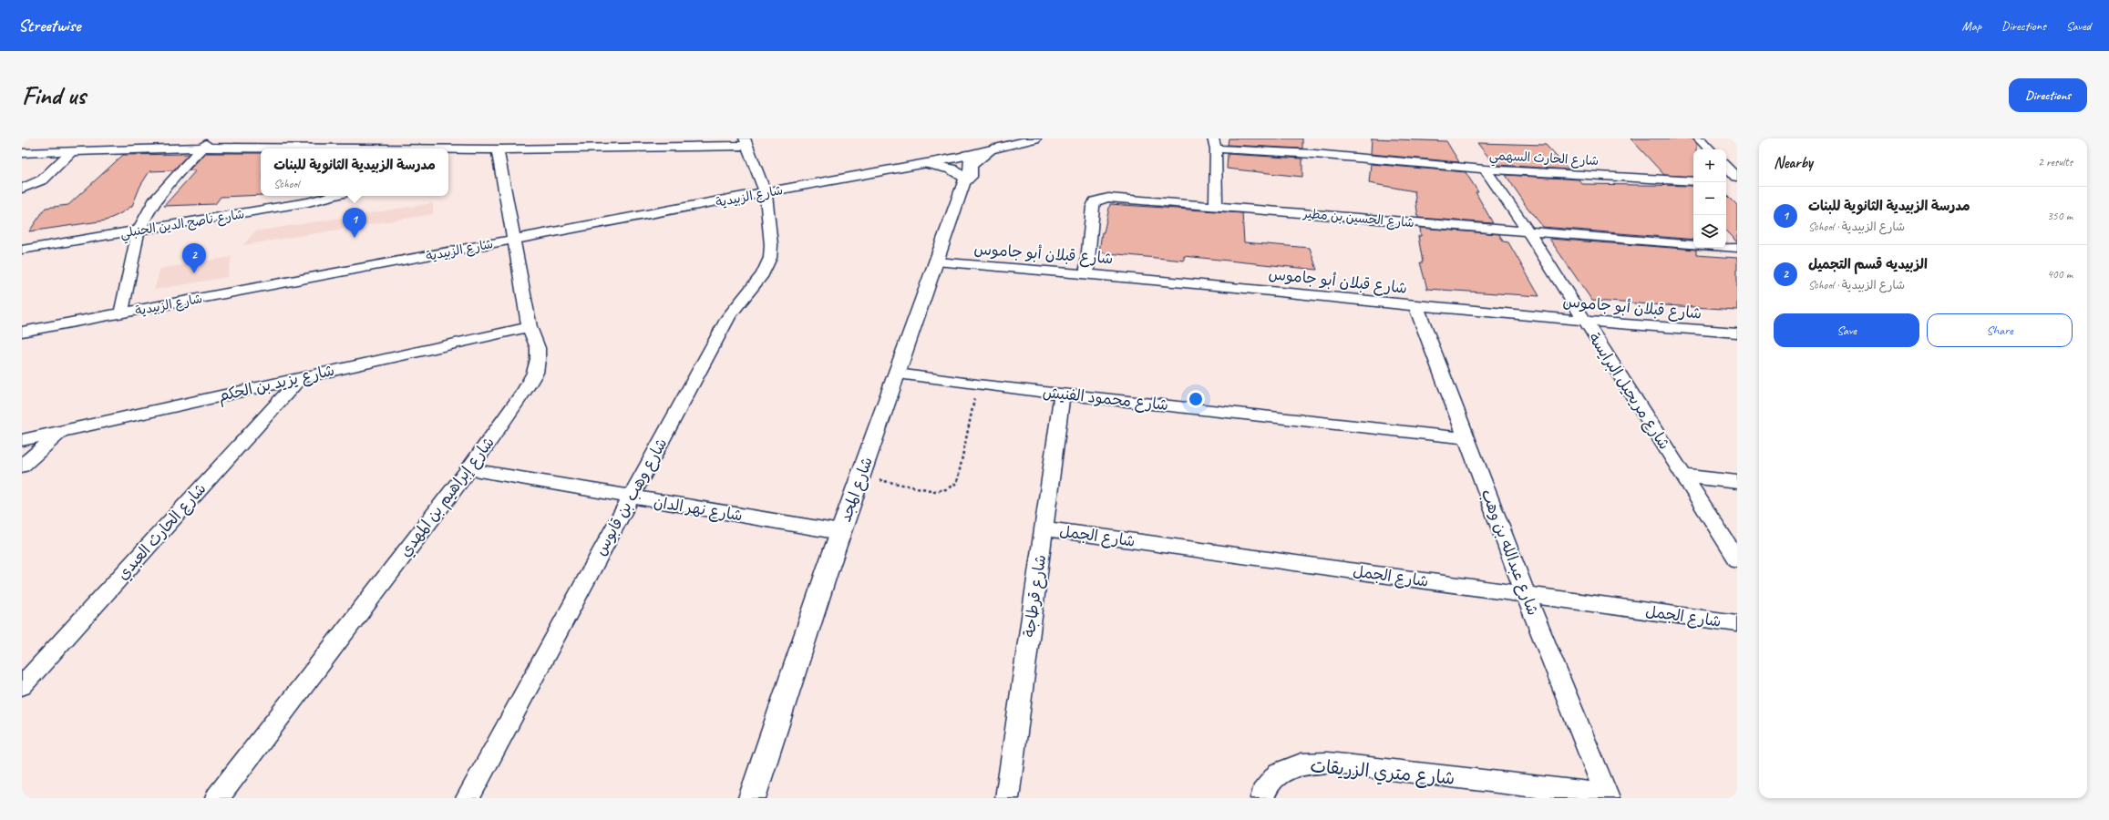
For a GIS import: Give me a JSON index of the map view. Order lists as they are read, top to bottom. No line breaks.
{"streets":{"street":["شارع الحارث السهمي","شارع الزبيدية","شارع الحسين بن مطير","شارع ناصح الدين الحنبلي","شارع قبلان أبو جاموس","شارع يزيد بن الحكم","شارع مريحيل البرايسة","شارع محمود الفنيش","شارع المجد","شارع إبراهيم بن المهدي","شارع وهب بن قابوس","شارع نهر الدان","شارع الحارث العبدي","شارع الجمل","شارع عبدالله بن وهب","شارع قرطاجة","شارع متري الزريقات"]},"crossings":[["شارع الحارث السهمي","شارع مريحيل البرايسة"],["شارع الزبيدية","شارع المجد"],["شارع الزبيدية","شارع إبراهيم بن المهدي"],["شارع الزبيدية","شارع وهب بن قابوس"],["شارع الحسين بن مطير","شارع قبلان أبو جاموس"],["شارع الحسين بن مطير","شارع مريحيل البرايسة"],["شارع قبلان أبو جاموس","شارع مريحيل البرايسة"],["شارع قبلان أبو جاموس","شارع المجد"],["شارع قبلان أبو جاموس","شارع عبدالله بن وهب"],["شارع يزيد بن الحكم","شارع إبراهيم بن المهدي"],["شارع يزيد بن الحكم","شارع الحارث العبدي"],["شارع محمود الفنيش","شارع المجد"],["شارع محمود الفنيش","شارع عبدالله بن وهب"],["شارع محمود الفنيش","شارع قرطاجة"],["شارع المجد","شارع نهر الدان"],["شارع إبراهيم بن المهدي","شارع نهر الدان"],["شارع وهب بن قابوس","شارع نهر الدان"],["شارع الجمل","شارع عبدالله بن وهب"],["شارع الجمل","شارع قرطاجة"],["شارع عبدالله بن وهب","شارع متري الزريقات"]],"page":{"header":"Streetwise","nav":["Map","Directions","Saved"],"buttons":["Directions",["Save","Share"]],"title":"Find us","heading":["Nearby","2 results"],"popup":["مدرسة الزبيدية الثانوية للبنات","School"],"map_buttons":["+","−"],"list":[{"mark":"1","name":"مدرسة الزبيدية الثانوية للبنات","note":"School · شارع الزبيدية","value":"350 m"},{"mark":"2","name":"الزبيديه قسم التجميل","note":"School · شارع الزبيدية","value":"400 m"}],"pins":["1","2"]}}
